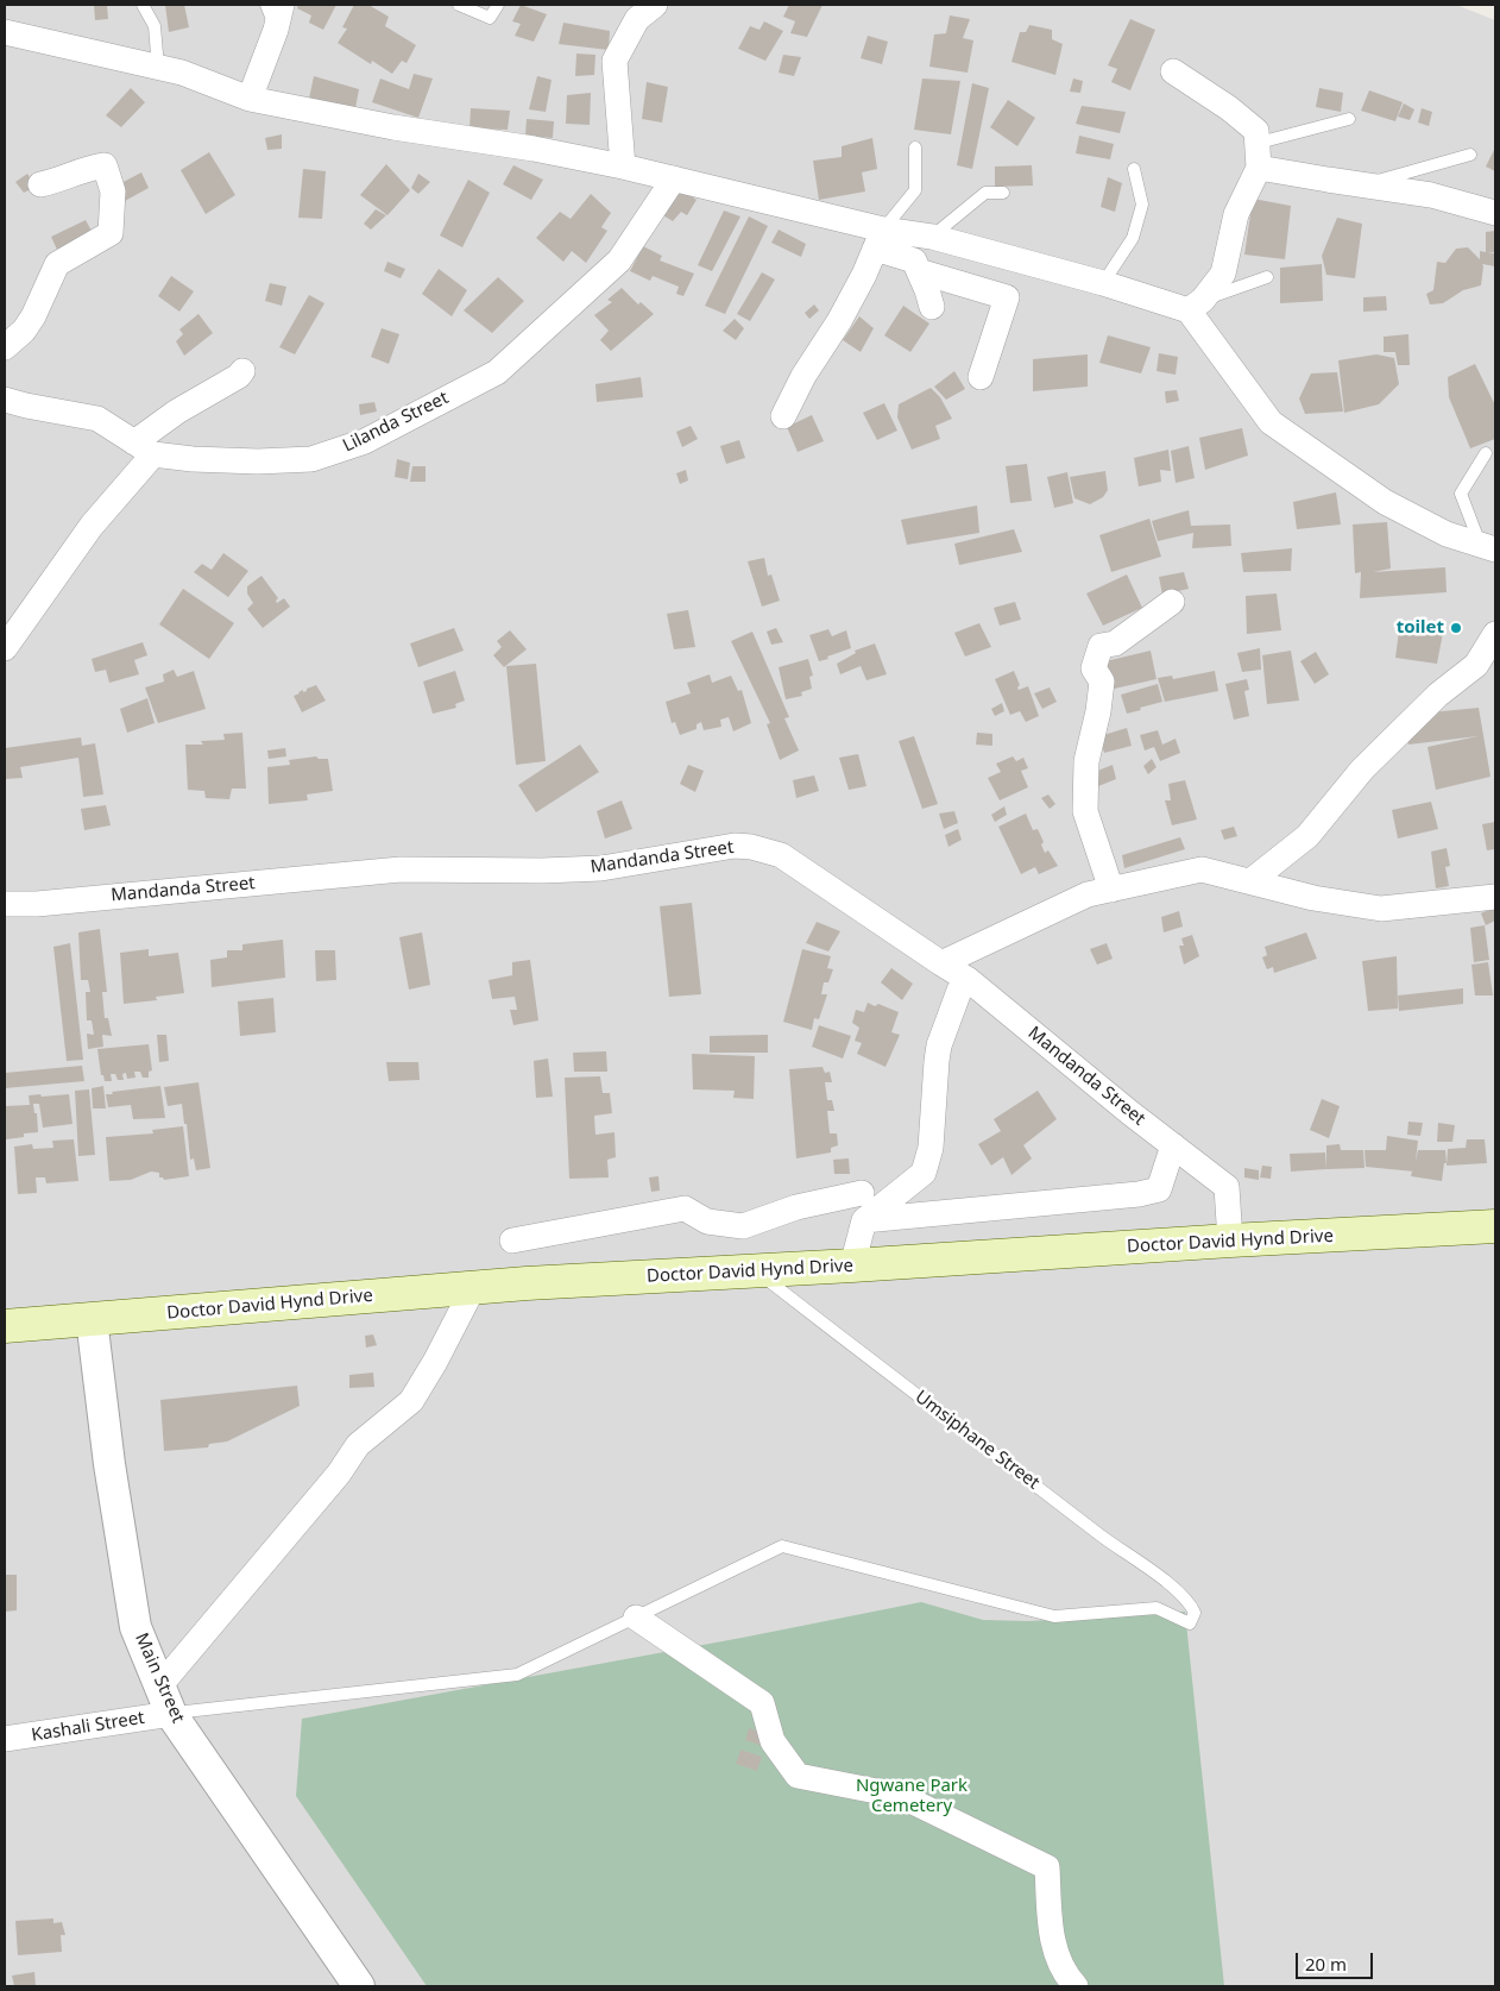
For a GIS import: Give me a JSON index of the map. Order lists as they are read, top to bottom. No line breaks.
{"streets":{"main road":["Doctor David Hynd Drive"],"street":["Lilanda Street","Mandanda Street","Main Street","Kashali Street"],"lane":["Umsiphane Street"]},"crossings":[["Mandanda Street","Doctor David Hynd Drive"],["Doctor David Hynd Drive","Umsiphane Street"],["Doctor David Hynd Drive","Main Street"],["Main Street","Kashali Street"]],"parks":["Ngwane Park Cemetery"],"places":["toilet"],"scale_bar":"20 m"}
